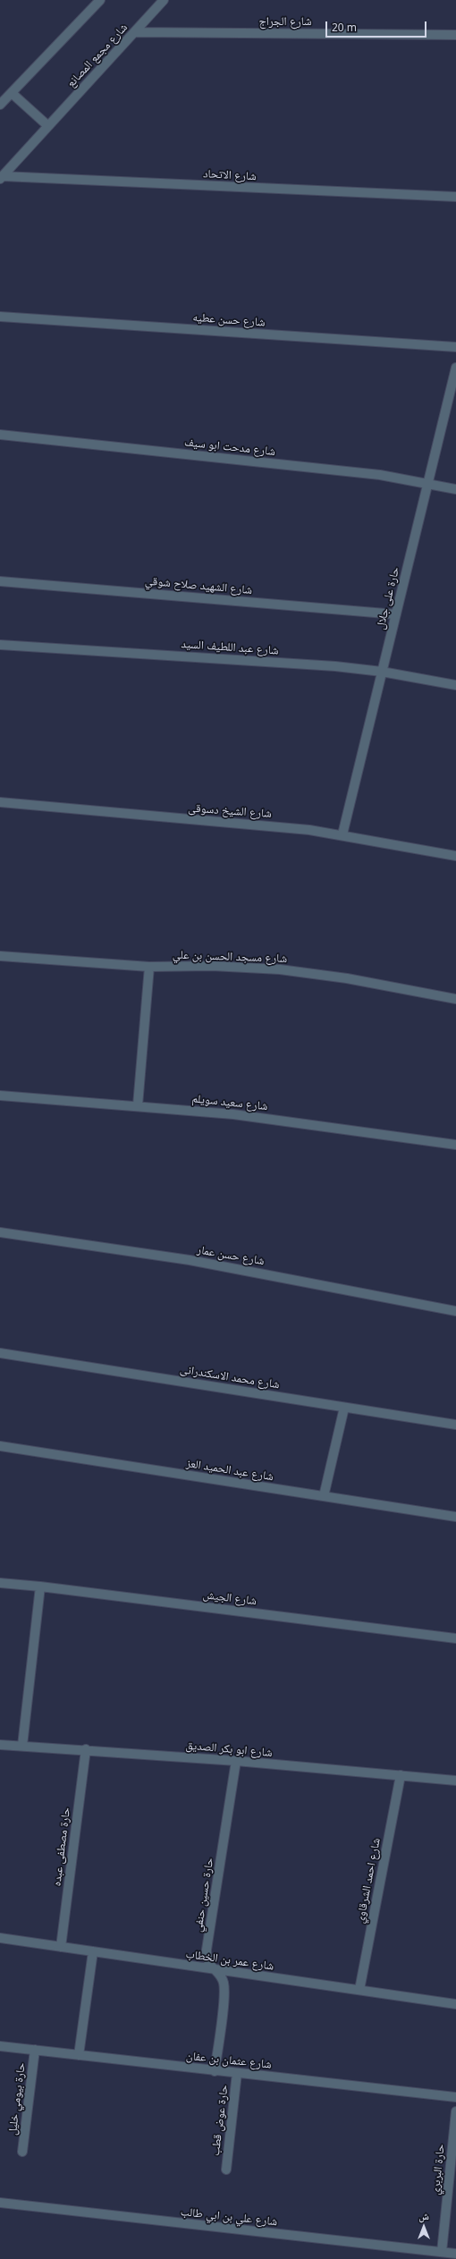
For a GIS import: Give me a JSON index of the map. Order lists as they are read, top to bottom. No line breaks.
{"streets":{"street":["شارع الجراج","شارع مجمع المصانع","شارع الاتحاد","شارع حسن عطيه","شارع مدحت ابو سيف","شارع الشهيد صلاح شوقي","حارة على جلال","شارع عبد اللطيف السيد","شارع الشيخ دسوقى","شارع مسجد الحسن بن علي","شارع سعيد سويلم","شارع حسن عمار","شارع محمد الاسكندرانى","شارع عبد الحميد العز","شارع الجيش","شارع ابو بكر الصديق","حارة مصطفى عبده","شارع احمد الشرقاوي","حارة حسين حنفي","شارع عمر بن الخطاب","شارع عثمان بن عفان","حارة بيومي خليل","حارة عوض قطب","حارة البربري","شارع علي بن ابي طالب"]},"crossings":[["شارع الجراج","شارع مجمع المصانع"],["شارع مجمع المصانع","شارع الاتحاد"],["شارع مدحت ابو سيف","حارة على جلال"],["شارع الشهيد صلاح شوقي","حارة على جلال"],["حارة على جلال","شارع عبد اللطيف السيد"],["حارة على جلال","شارع الشيخ دسوقى"],["شارع ابو بكر الصديق","حارة مصطفى عبده"],["شارع ابو بكر الصديق","شارع احمد الشرقاوي"],["شارع ابو بكر الصديق","حارة حسين حنفي"],["حارة مصطفى عبده","شارع عمر بن الخطاب"],["شارع احمد الشرقاوي","شارع عمر بن الخطاب"],["حارة حسين حنفي","شارع عمر بن الخطاب"],["حارة حسين حنفي","شارع عثمان بن عفان"],["شارع عثمان بن عفان","حارة بيومي خليل"],["شارع عثمان بن عفان","حارة عوض قطب"],["حارة البربري","شارع علي بن ابي طالب"]],"scale_bar":"20 m","north":"top"}
